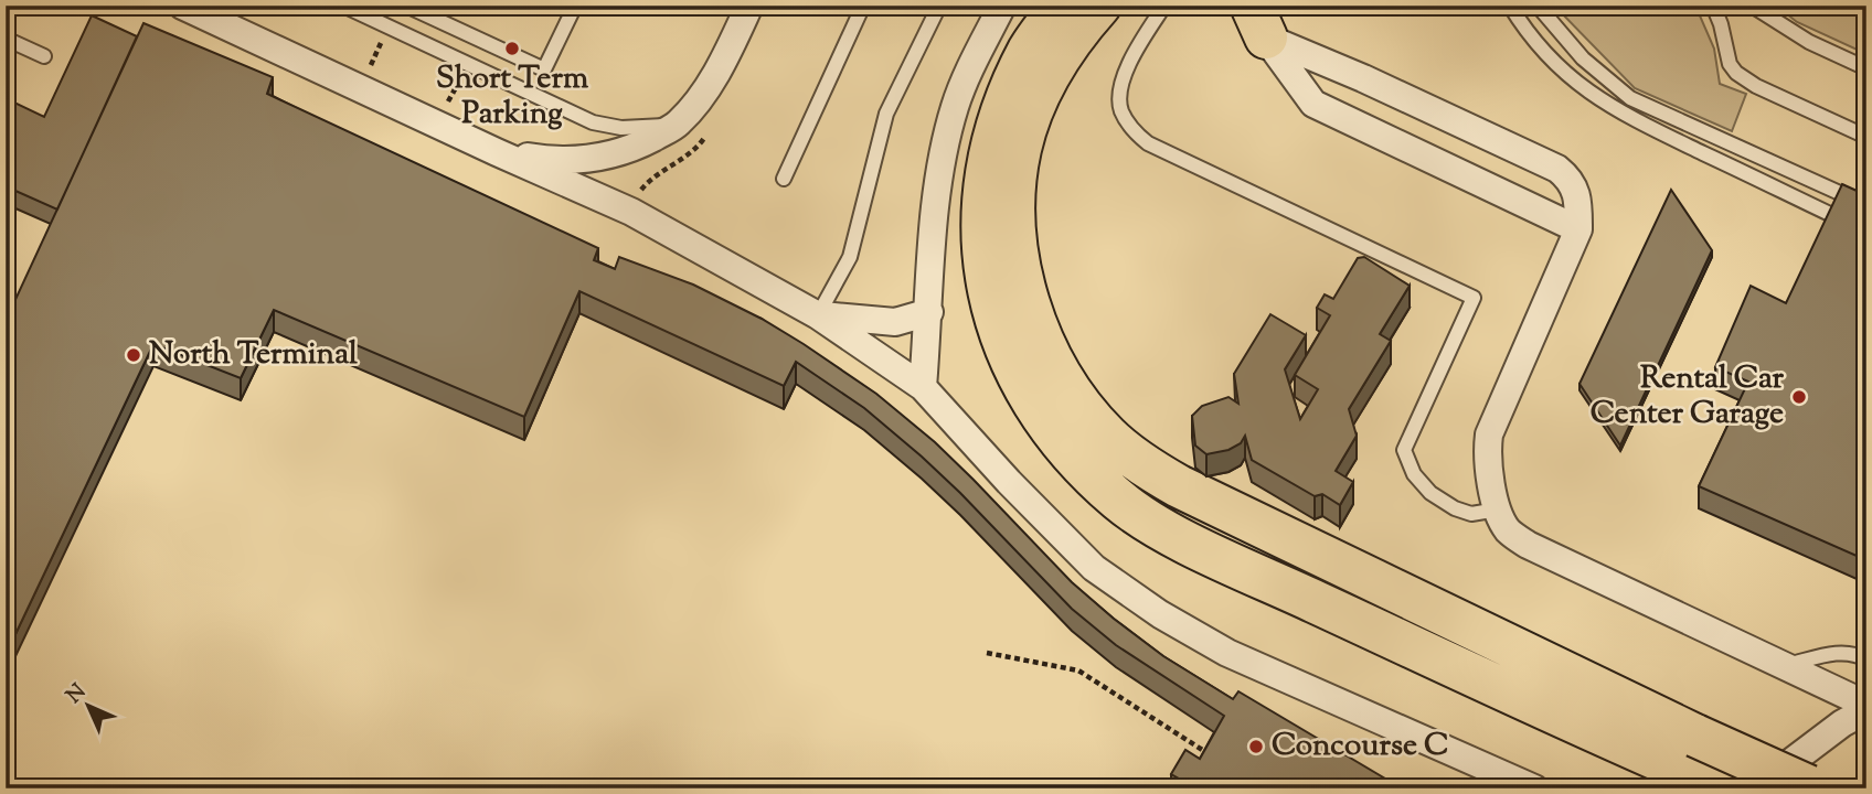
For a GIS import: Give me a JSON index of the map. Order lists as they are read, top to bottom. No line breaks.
{"places":["Short Term Parking","North Terminal","Rental Car Center Garage","Concourse C"],"north":"top left"}
